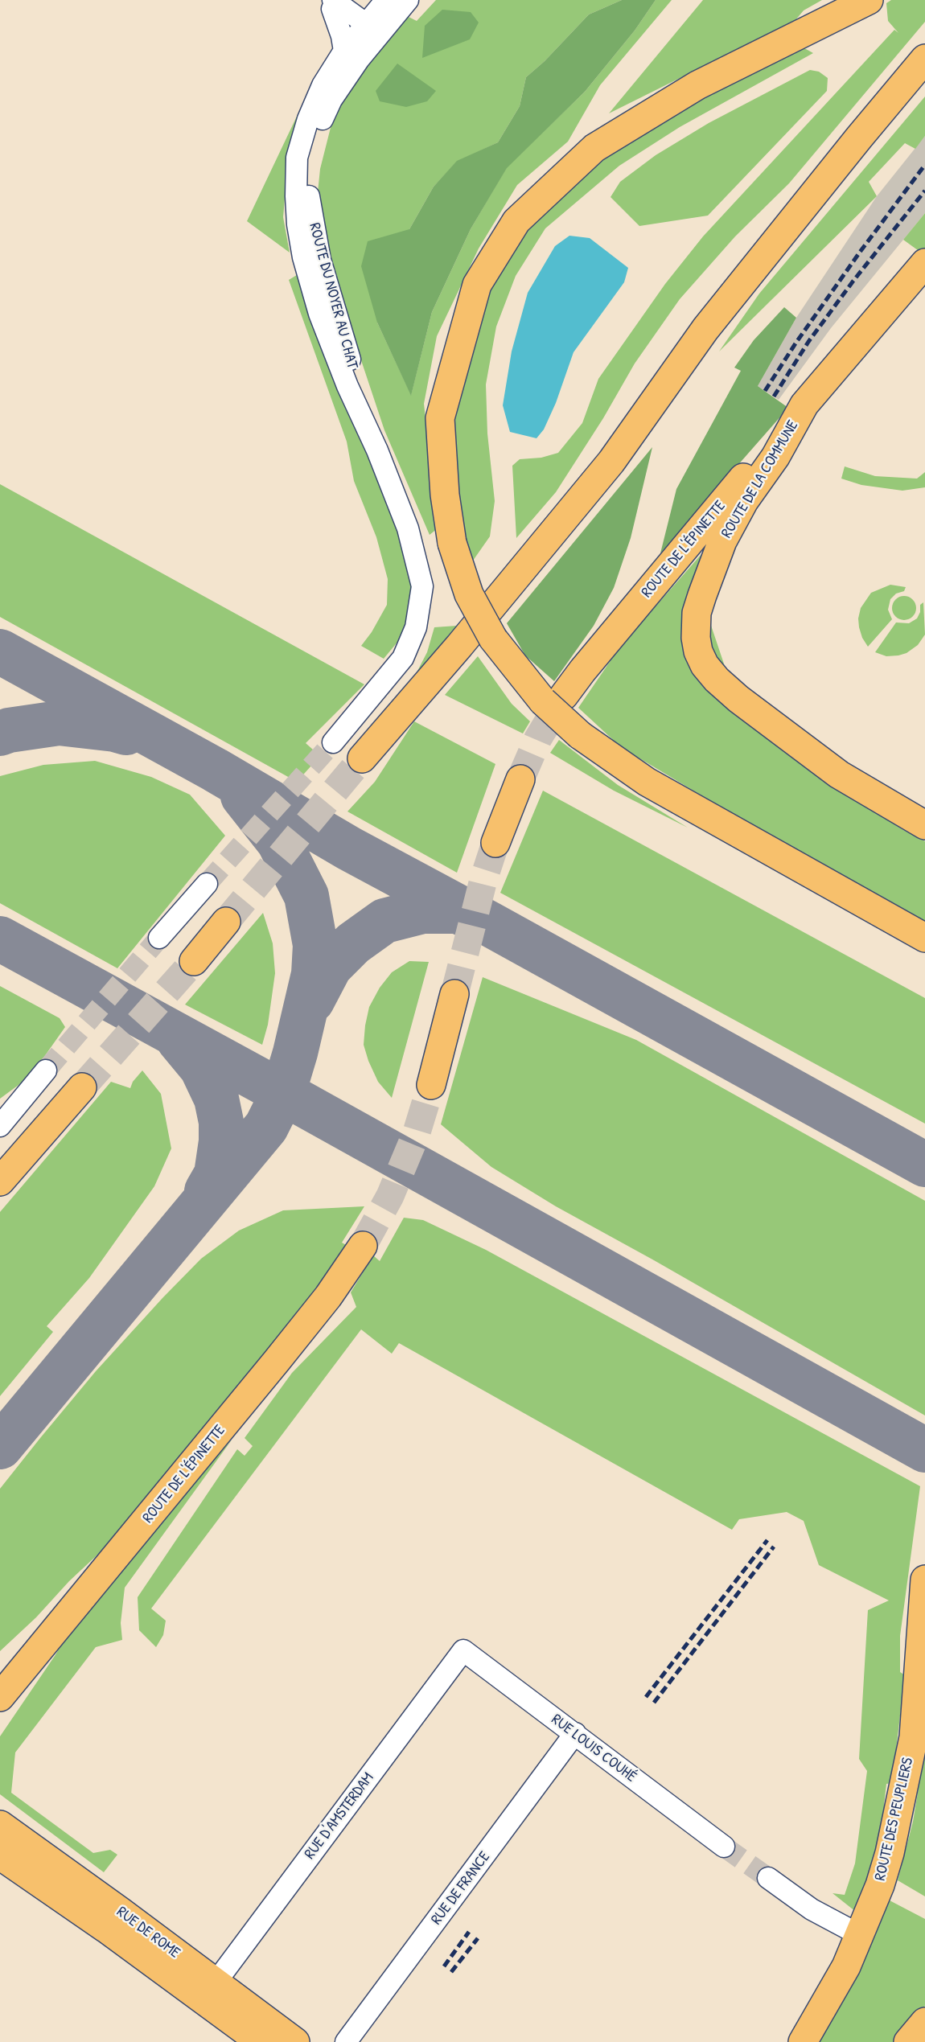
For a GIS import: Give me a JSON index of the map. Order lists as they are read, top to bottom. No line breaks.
{"streets":{"main road":["ROUTE DE LA COMMUNE","ROUTE DE L'ÉPINETTE","ROUTE DES PEUPLIERS","RUE DE ROME"],"street":["ROUTE DU NOYER AU CHAT","RUE LOUIS COUHÉ","RUE D'AMSTERDAM","RUE DE FRANCE"]},"crossings":[["ROUTE DE LA COMMUNE","ROUTE DE L'ÉPINETTE"],["RUE LOUIS COUHÉ","RUE D'AMSTERDAM"],["RUE LOUIS COUHÉ","RUE DE FRANCE"],["RUE D'AMSTERDAM","RUE DE ROME"]]}
